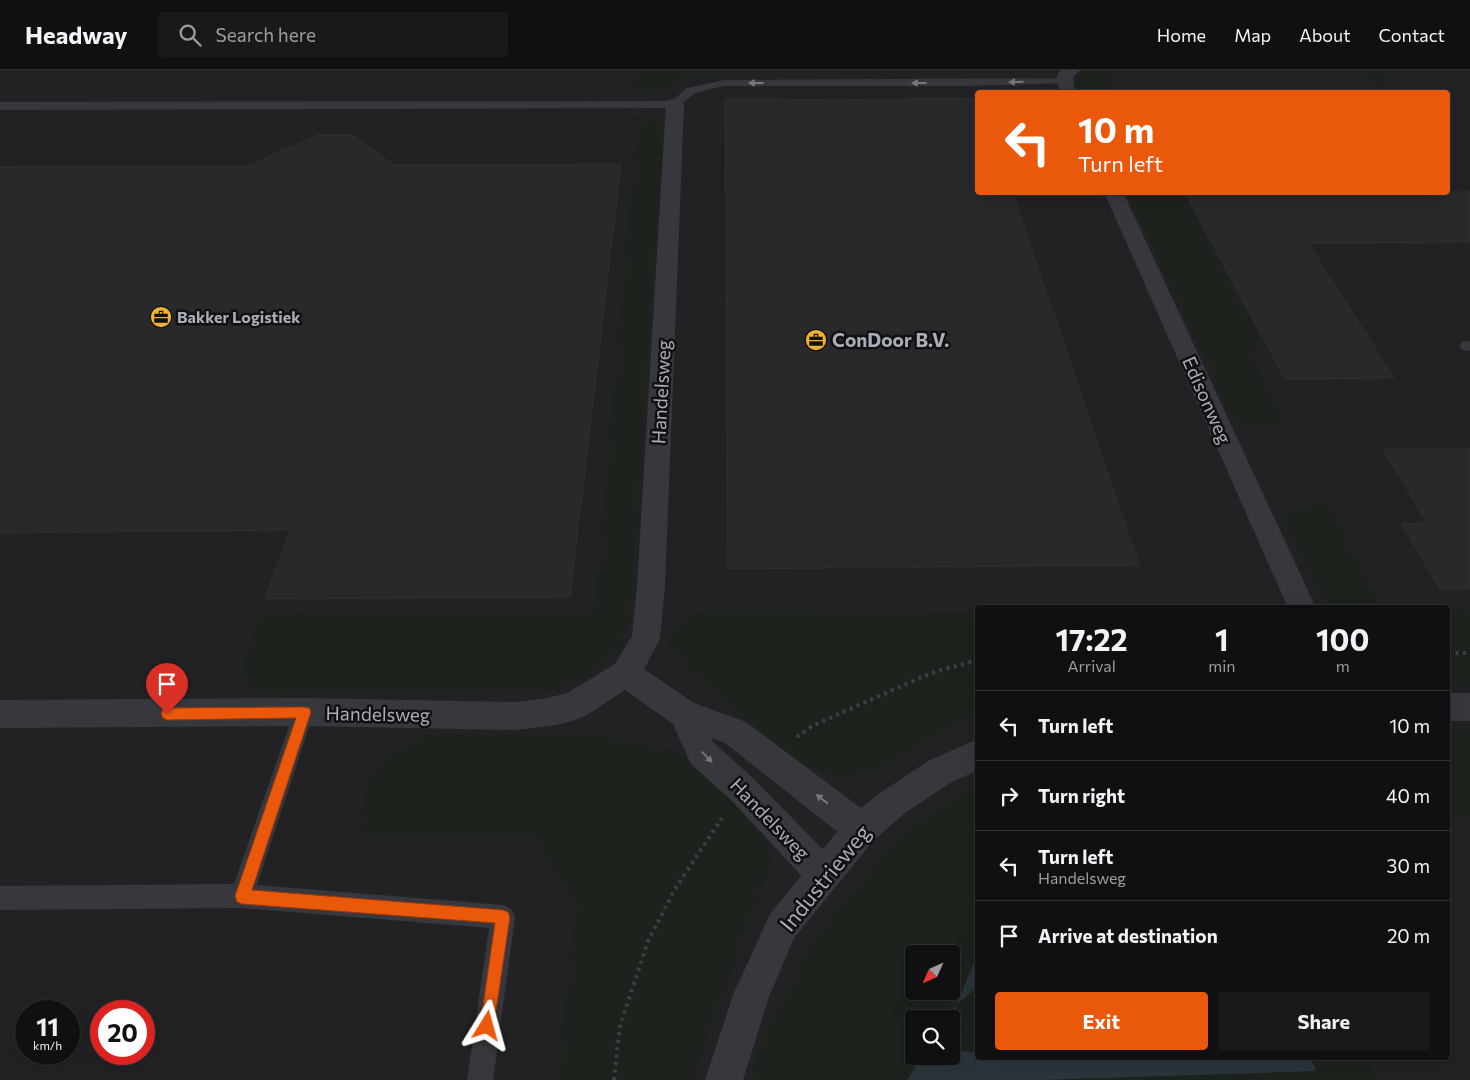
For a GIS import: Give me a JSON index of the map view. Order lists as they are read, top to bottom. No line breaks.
{"streets":{"street":["Handelsweg","Edisonweg","Industrieweg"]},"crossings":[["Handelsweg","Industrieweg"]],"places":{"office":["Bakker Logistiek","ConDoor B.V."]},"north":"bottom left","page":{"header":"Headway","search":"Search here","nav":["Home","Map","About","Contact"],"turn":["10 m","Turn left"],"eta":["17:22","Arrival","1","min","100","m"],"list":[{"name":"Turn left","value":"10 m"},{"name":"Turn right","value":"40 m"},{"name":"Turn left","note":"Handelsweg","value":"30 m"},{"name":"Arrive at destination","value":"20 m"}],"buttons":["Exit","Share"],"speed":"11 km/h","limit":"20"}}
